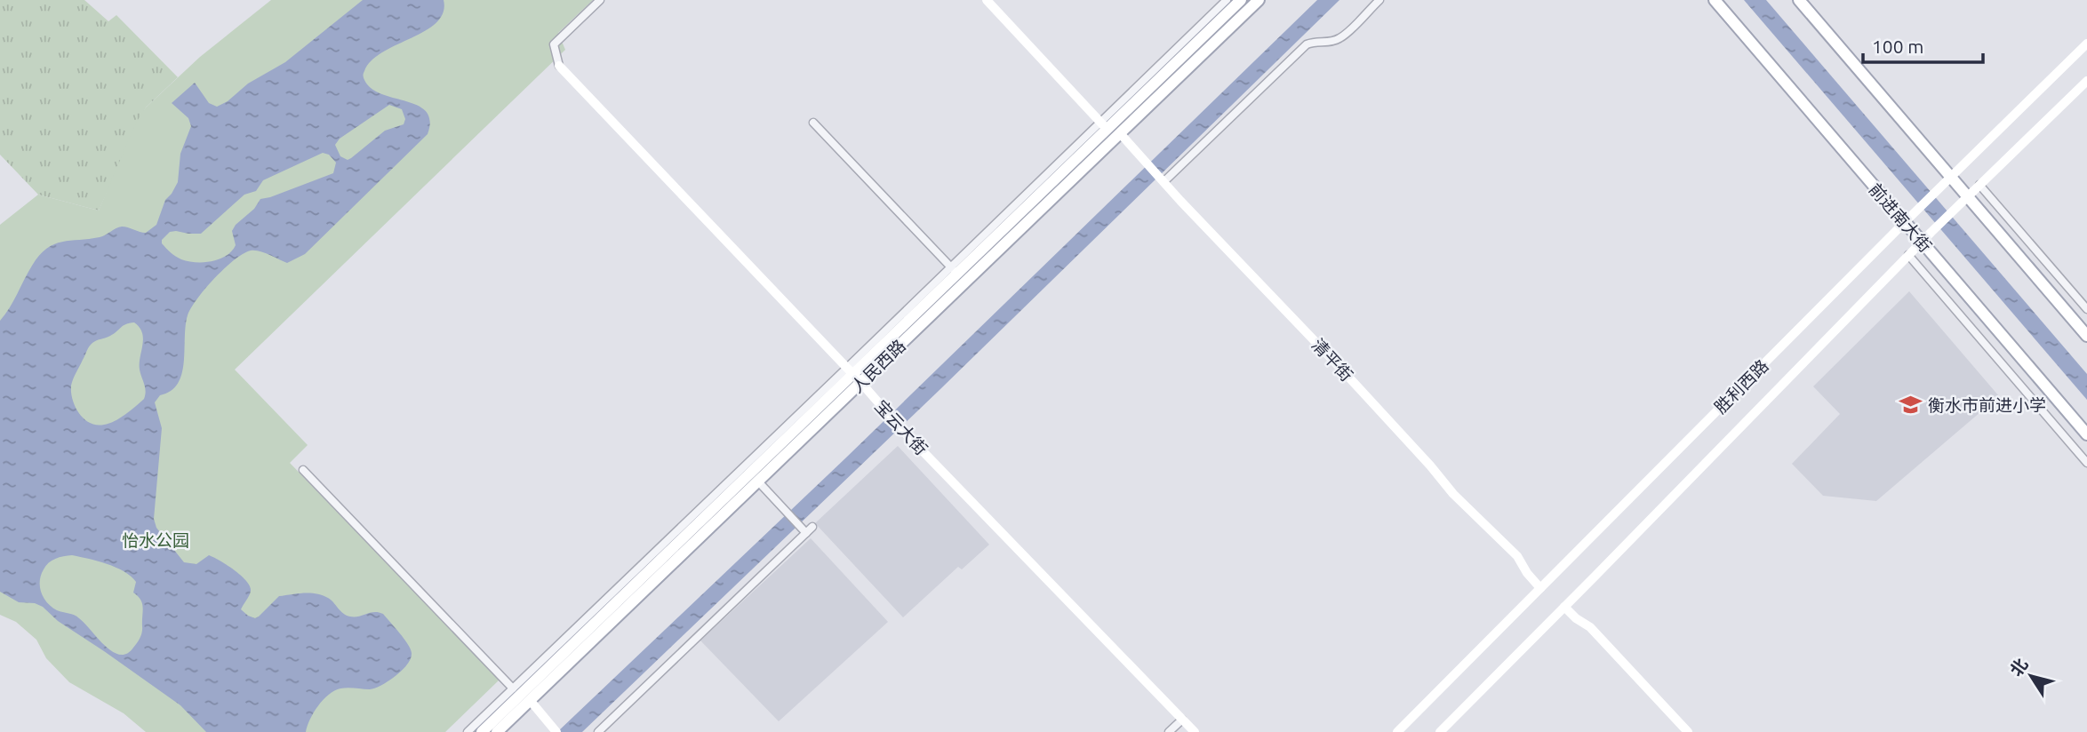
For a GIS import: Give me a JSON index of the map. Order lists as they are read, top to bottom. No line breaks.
{"streets":{"main road":["前进南大街","人民西路"],"street":["清平街","胜利西路","宝云大街"]},"crossings":[["前进南大街","胜利西路"],["清平街","人民西路"],["清平街","胜利西路"],["人民西路","宝云大街"]],"parks":["怡水公园"],"places":{"school or university":["衡水市前进小学"]},"scale_bar":"100 m","north":"top left"}
